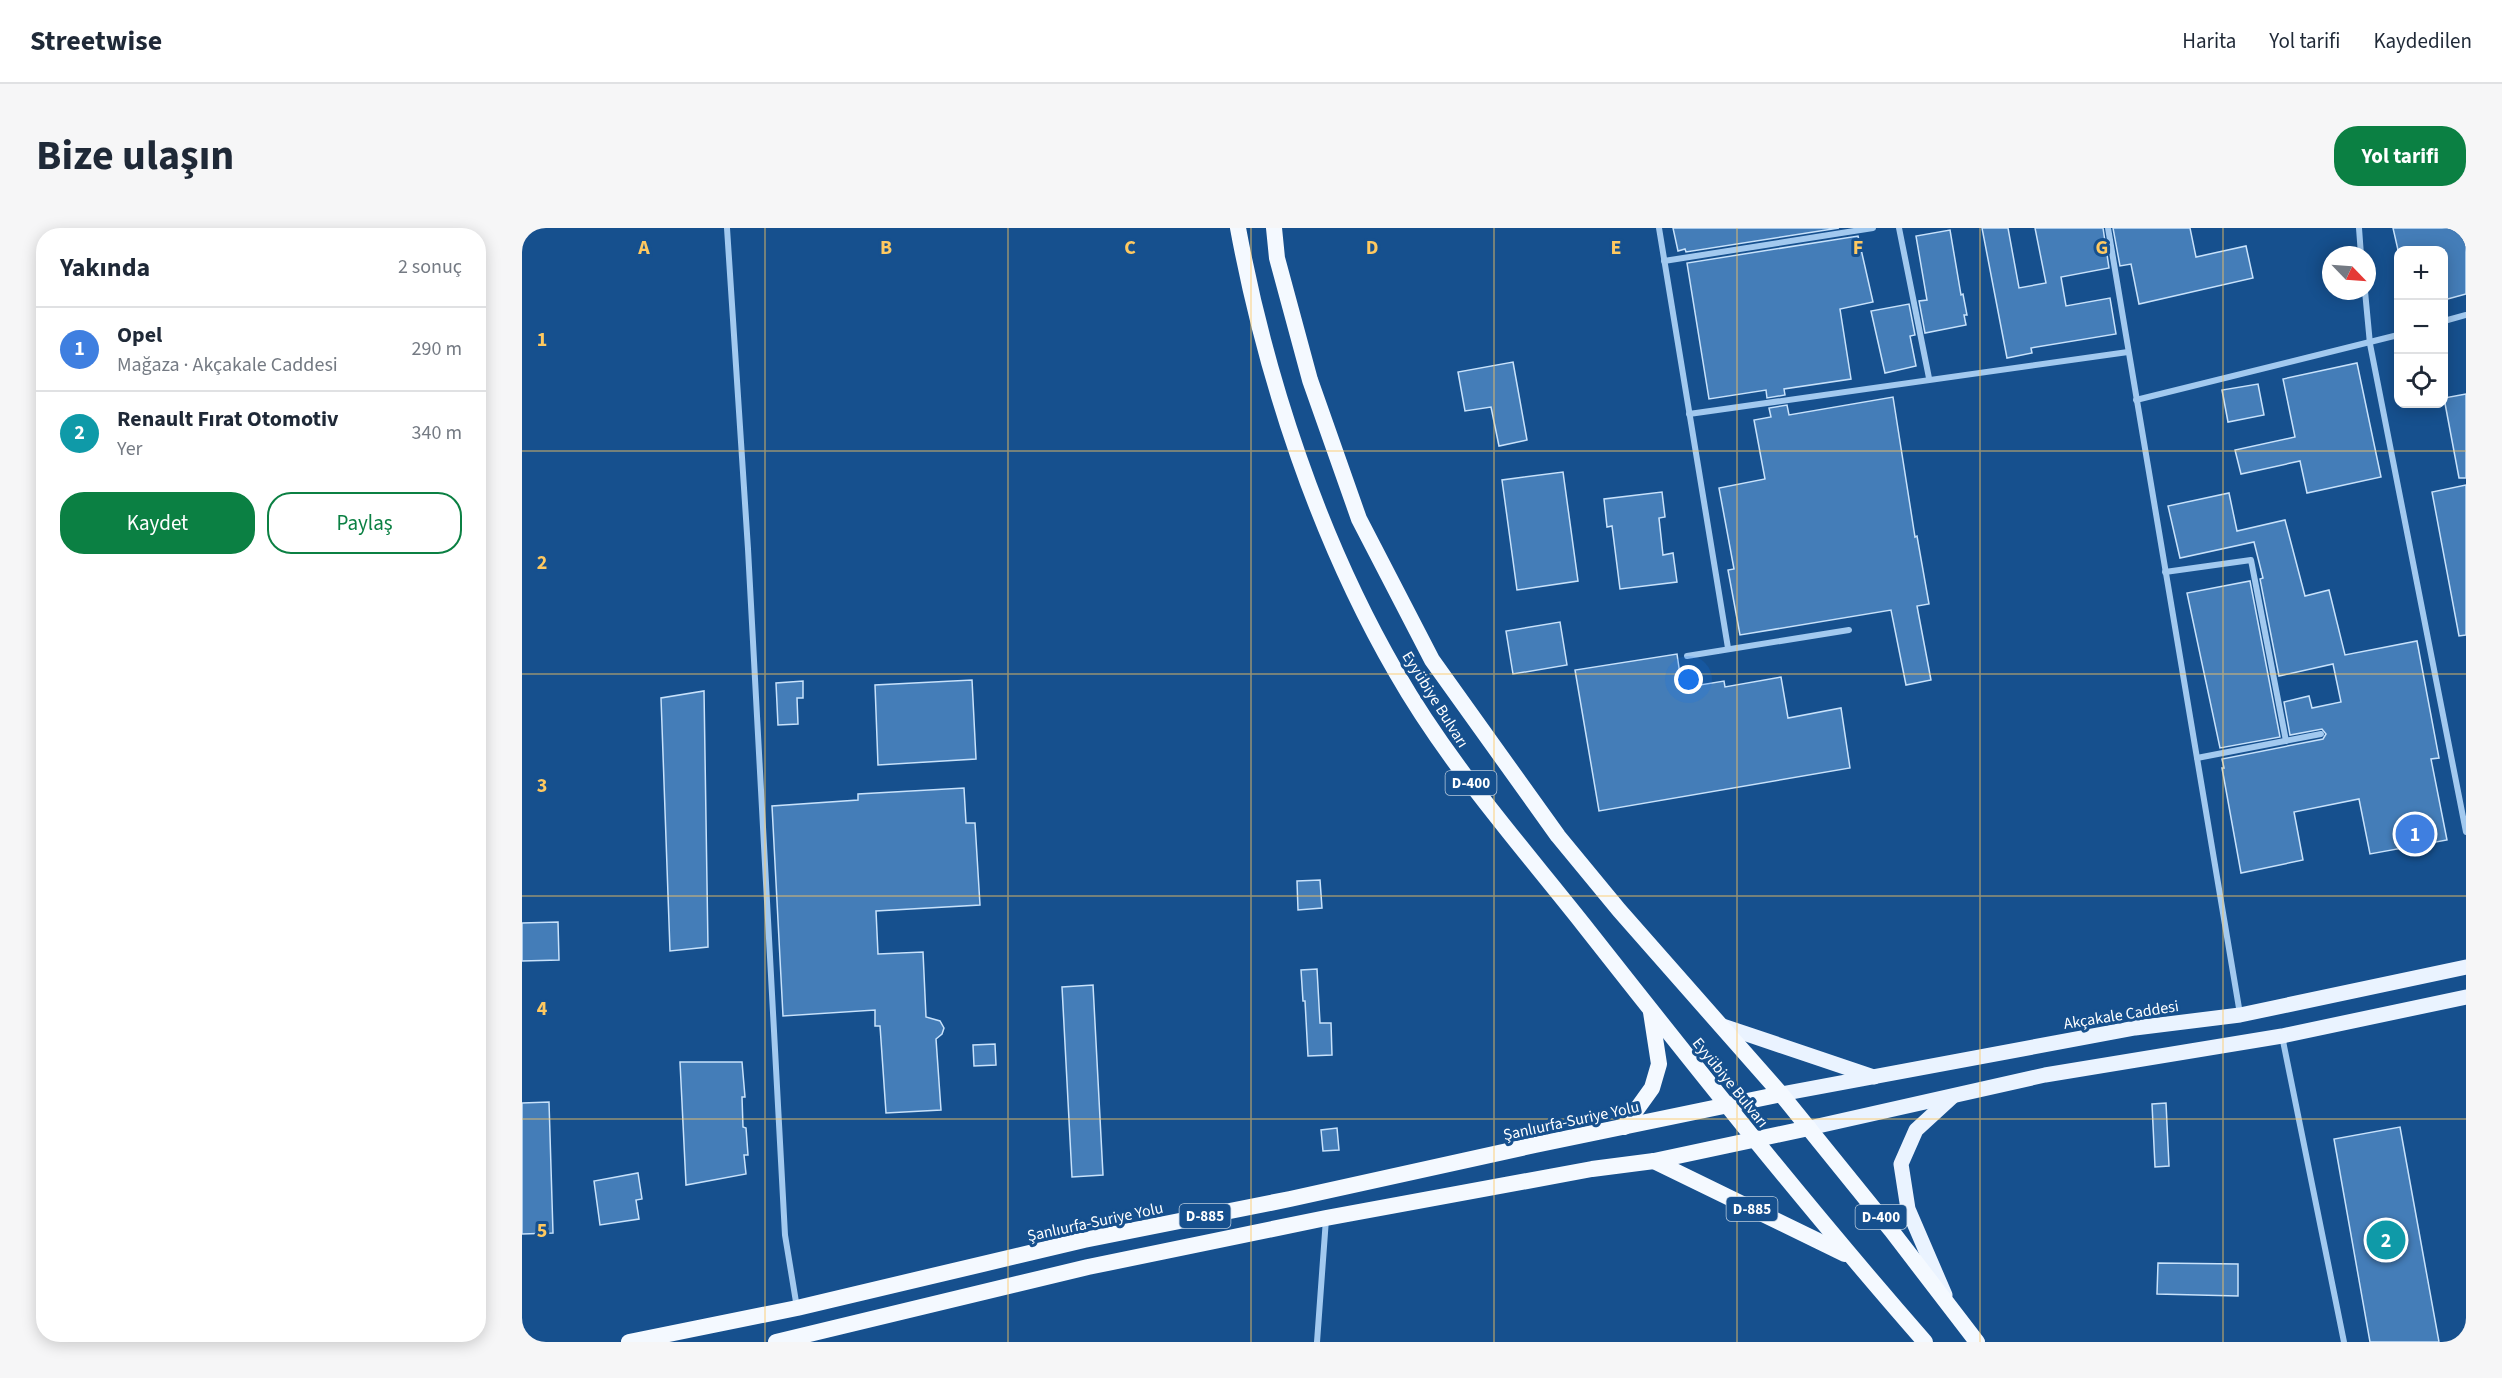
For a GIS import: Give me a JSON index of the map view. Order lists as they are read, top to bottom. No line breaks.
{"streets":{"highway":["Eyyübiye Bulvarı","D-400","Şanlıurfa-Suriye Yolu","D-885"],"main road":["Akçakale Caddesi"]},"crossings":[["Eyyübiye Bulvarı","D-400"],["Eyyübiye Bulvarı","Akçakale Caddesi"],["Eyyübiye Bulvarı","Şanlıurfa-Suriye Yolu"],["Eyyübiye Bulvarı","D-885"],["D-400","Akçakale Caddesi"],["D-400","Şanlıurfa-Suriye Yolu"],["D-400","D-885"],["Akçakale Caddesi","Şanlıurfa-Suriye Yolu"]],"north":"bottom right","page":{"header":"Streetwise","nav":["Harita","Yol tarifi","Kaydedilen"],"title":"Bize ulaşın","buttons":["Yol tarifi",["Kaydet","Paylaş"]],"heading":["Yakında","2 sonuç"],"map_buttons":["+","−"],"list":[{"mark":"1","name":"Opel","note":"Mağaza · Akçakale Caddesi","value":"290 m"},{"mark":"2","name":"Renault Fırat Otomotiv","note":"Yer","value":"340 m"}],"pins":["1","2"]},"grid":{"columns":["A","B","C","D","E","F","G"],"rows":["1","2","3","4","5"]}}
